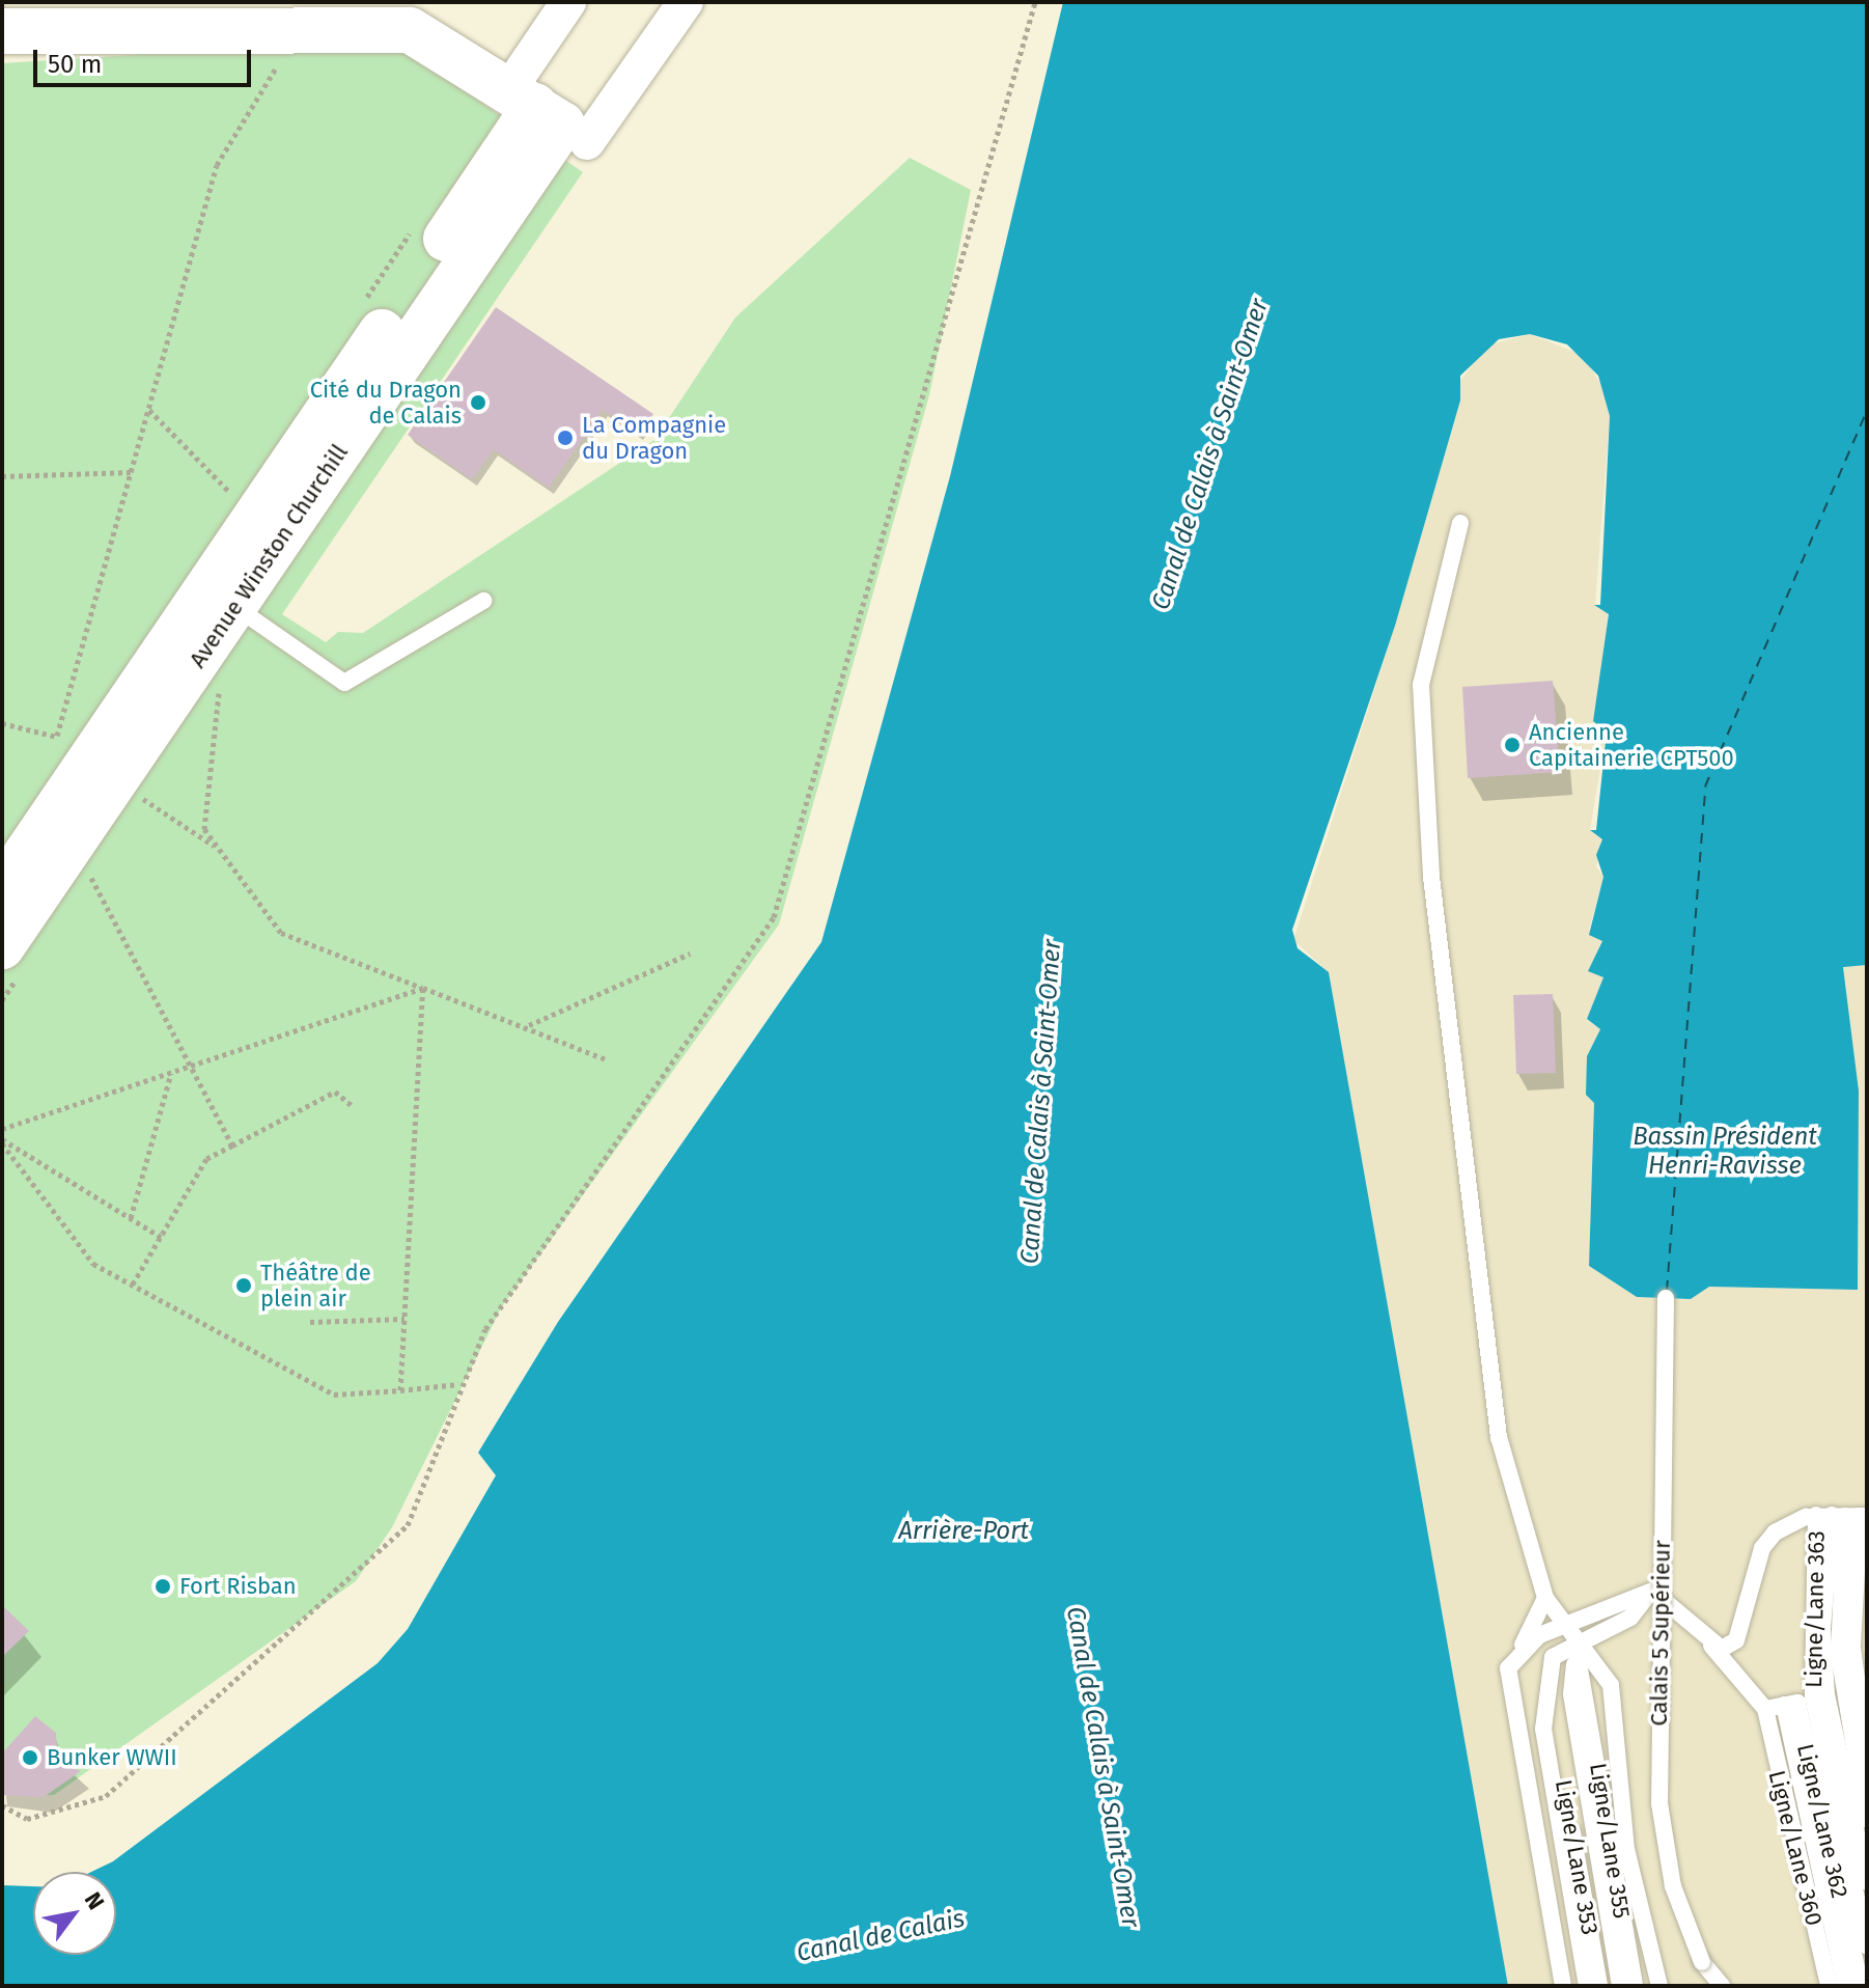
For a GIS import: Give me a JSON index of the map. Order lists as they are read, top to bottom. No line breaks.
{"streets":{"street":["Avenue Winston Churchill"],"lane":["Ligne/Lane 363","Calais 5 Supérieur","Ligne/Lane 362","Ligne/Lane 355","Ligne/Lane 360","Ligne/Lane 353"]},"water":["Canal de Calais à Saint-Omer","Bassin Président Henri-Ravisse","Arrière-Port","Canal de Calais"],"places":["Cité du Dragon de Calais","La Compagnie du Dragon","Ancienne Capitainerie CPT500","Théâtre de plein air","Fort Risban","Bunker WWII"],"scale_bar":"50 m","north":"top right"}
